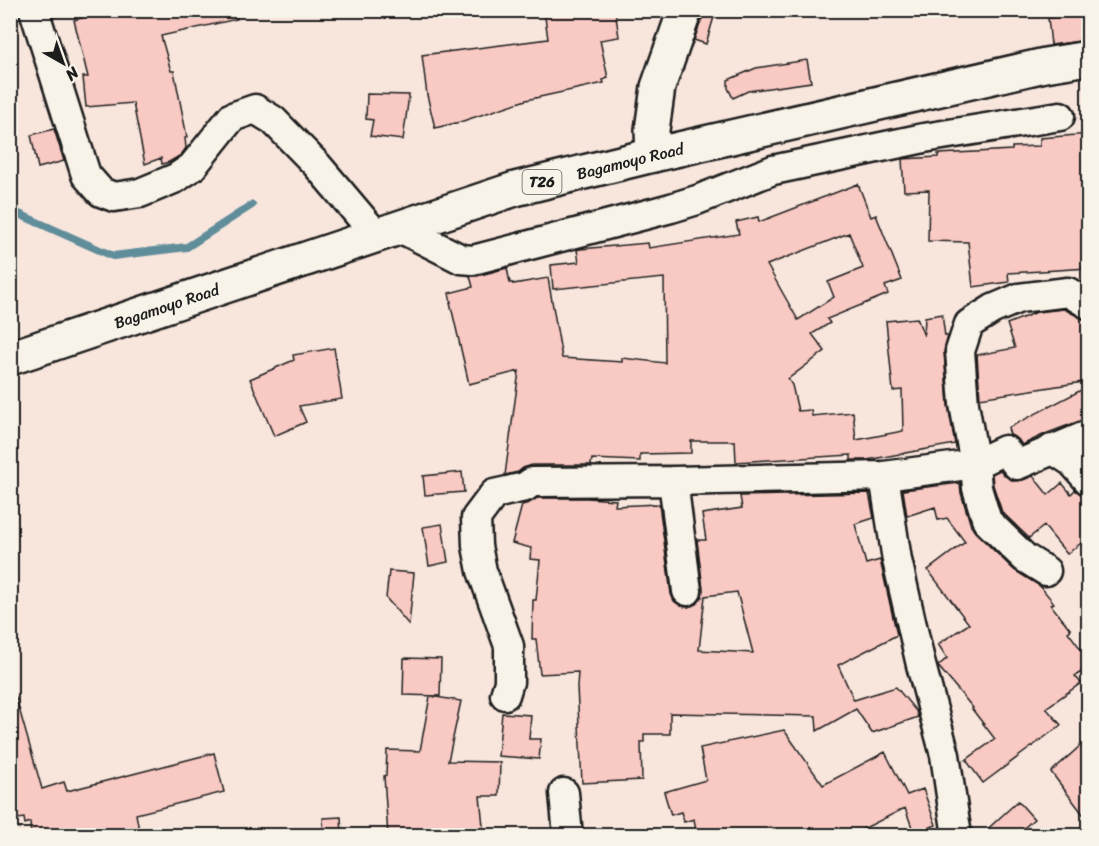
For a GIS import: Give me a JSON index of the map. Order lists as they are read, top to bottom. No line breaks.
{"streets":{"main road":["Bagamoyo Road","T26"]},"north":"bottom right"}
